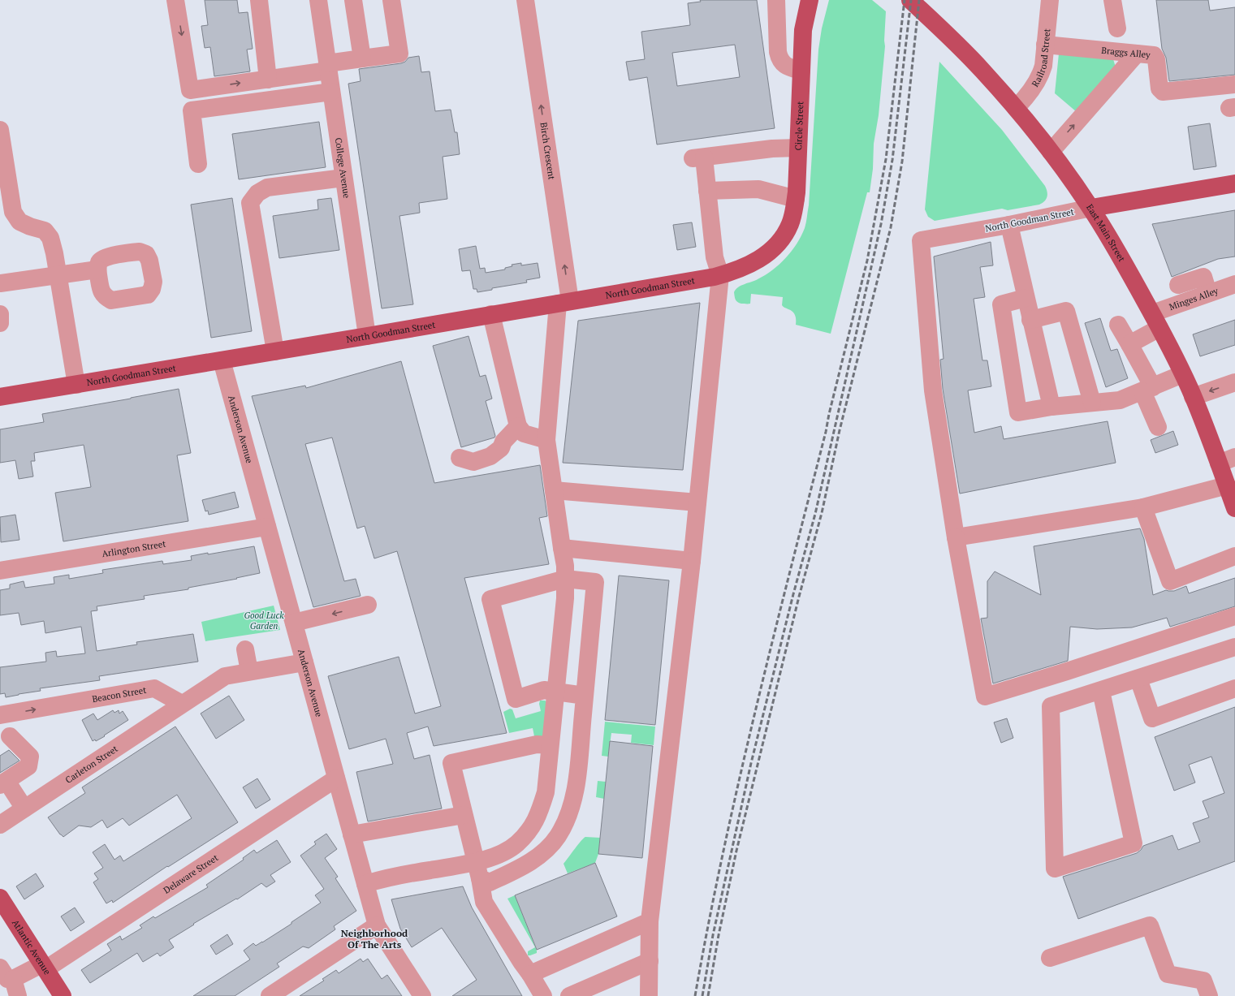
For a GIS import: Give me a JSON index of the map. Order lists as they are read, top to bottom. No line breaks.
{"streets":{"main road":["Circle Street","North Goodman Street","East Main Street","Atlantic Avenue"],"street":["Braggs Alley","Railroad Street","Birch Crescent","College Avenue","Minges Alley","Anderson Avenue","Arlington Street","Beacon Street","Carleton Street","Delaware Street"]},"crossings":[["Braggs Alley","Railroad Street"],["Railroad Street","East Main Street"],["Circle Street","North Goodman Street"],["Birch Crescent","North Goodman Street"],["College Avenue","North Goodman Street"],["North Goodman Street","East Main Street"],["North Goodman Street","Anderson Avenue"],["East Main Street","Minges Alley"],["Anderson Avenue","Arlington Street"],["Anderson Avenue","Delaware Street"],["Beacon Street","Carleton Street"],["Delaware Street","Atlantic Avenue"]],"one_way":["Beacon Street"],"districts":["Neighborhood Of The Arts"],"parks":["Good Luck Garden"]}
